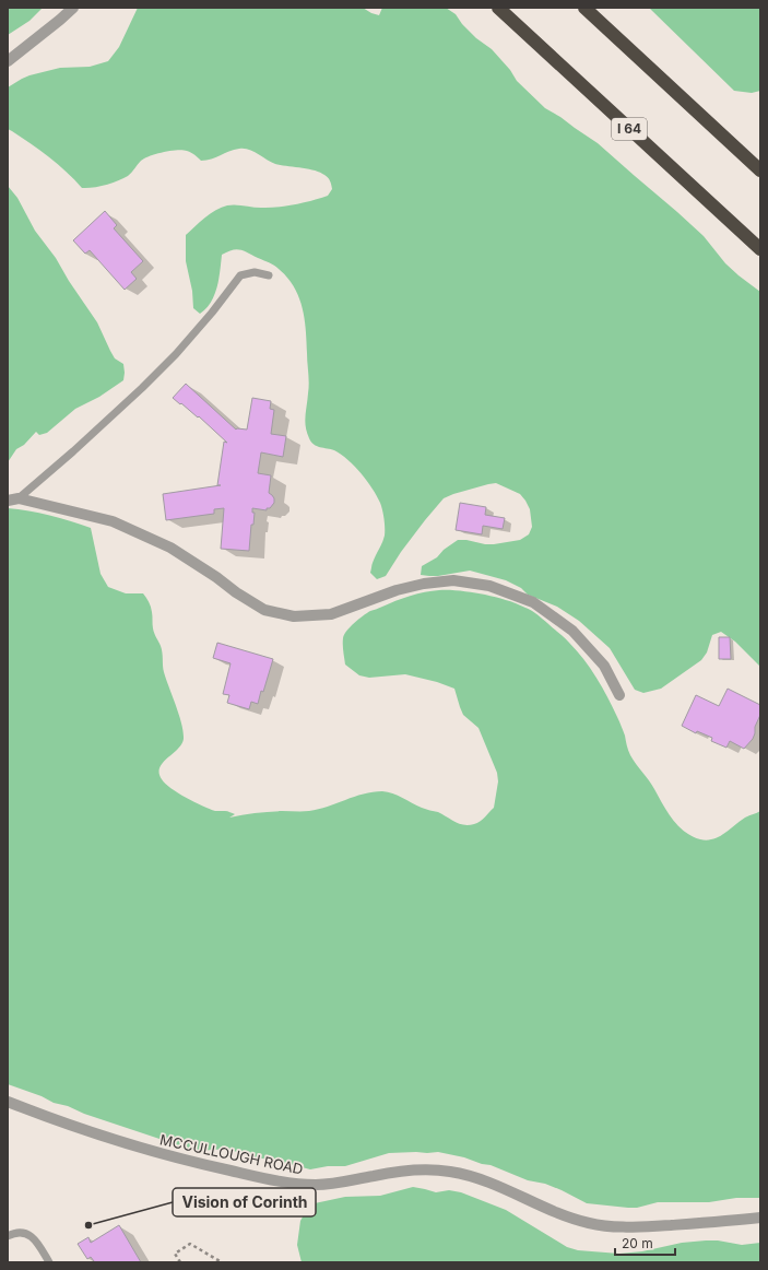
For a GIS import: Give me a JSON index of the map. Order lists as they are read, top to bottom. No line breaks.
{"streets":{"highway":["I 64"],"street":["MCCULLOUGH ROAD"]},"places":["Vision of Corinth"],"scale_bar":"20 m"}
